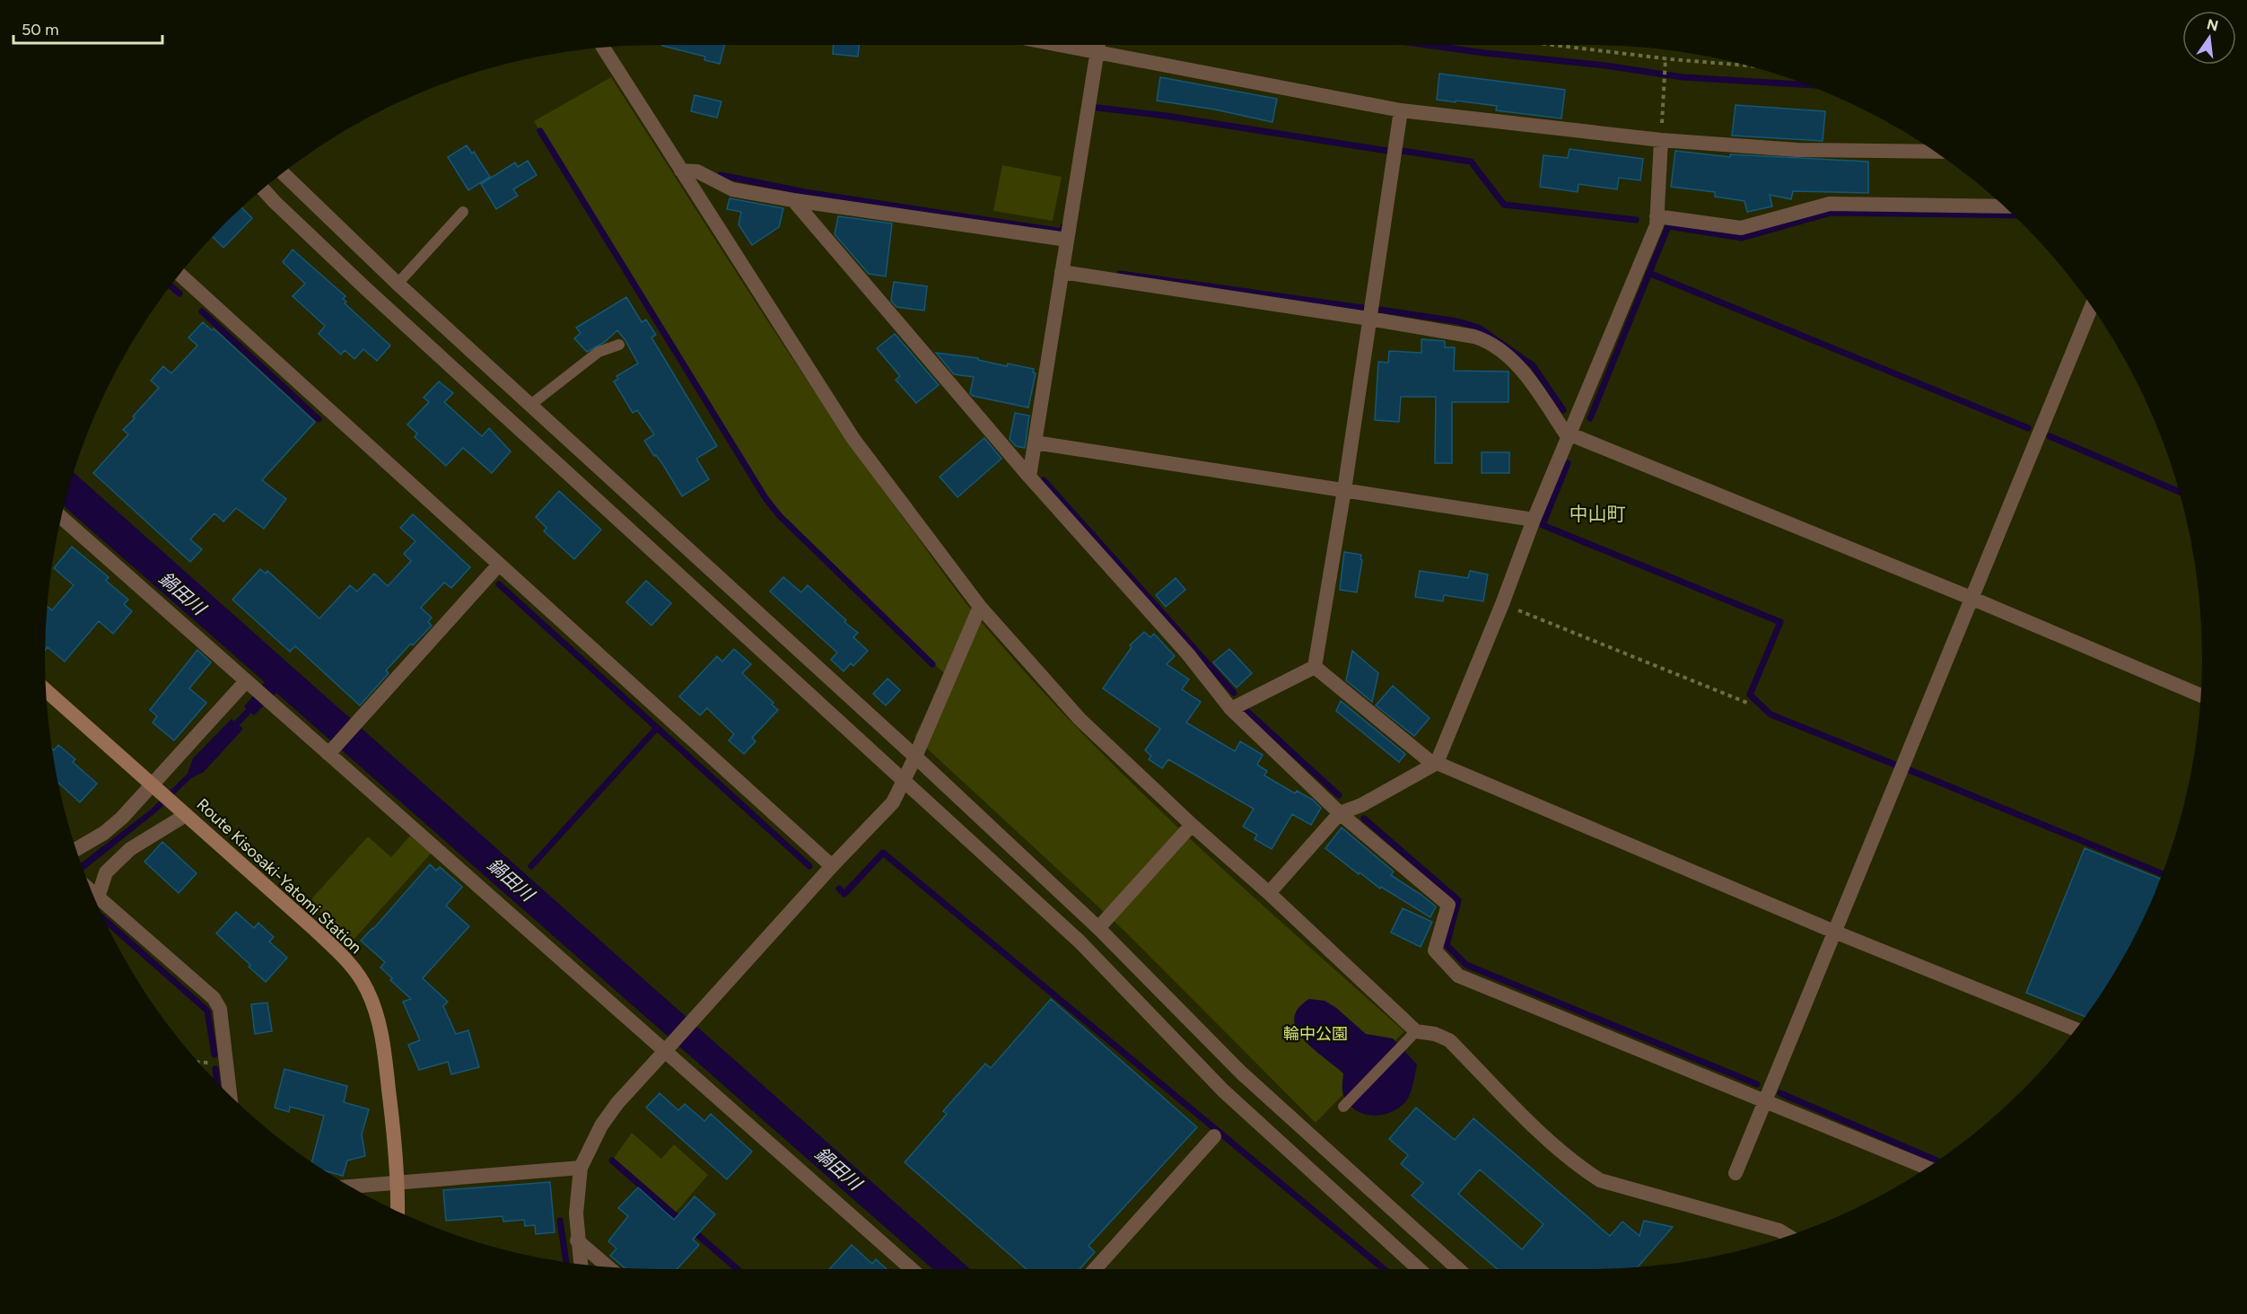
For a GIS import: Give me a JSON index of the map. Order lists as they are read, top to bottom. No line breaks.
{"streets":{"main road":["Route Kisosaki-Yatomi Station"]},"districts":["中山町"],"water":["鍋田川"],"parks":["輪中公園"],"scale_bar":"50 m","north":"top"}
